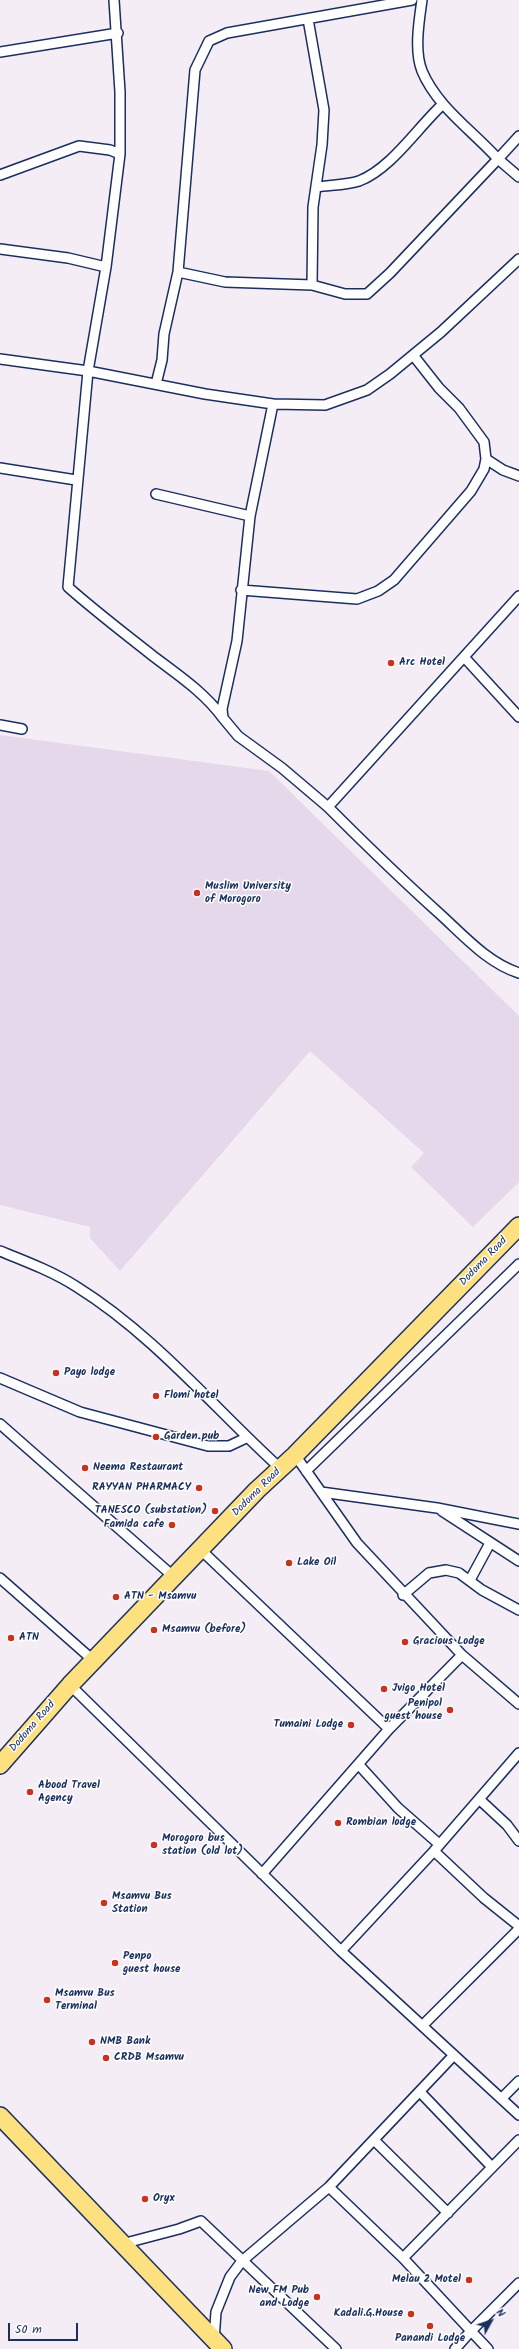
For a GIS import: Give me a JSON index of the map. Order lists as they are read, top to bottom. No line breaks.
{"streets":{"highway":["Dodoma Road"]},"places":["Arc Hotel","Muslim University of Morogoro","Payo lodge","Flomi hotel","Garden pub","Neema Restaurant","RAYYAN PHARMACY","TANESCO (substation)","Famida cafe","Lake Oil","ATN - Msamvu","Msamvu (before)","ATN","Gracious Lodge","Jvigo Hotel","Penipol guest house","Tumaini Lodge","Abood Travel Agency","Rombian lodge","Morogoro bus station (old lot)","Msamvu Bus Station","Penpo guest house","Msamvu Bus Terminal","NMB Bank","CRDB Msamvu","Oryx","Melau 2 Motel","New FM Pub and Lodge","Kadali.G.House","Panandi Lodge"],"scale_bar":"50 m","north":"top right"}
